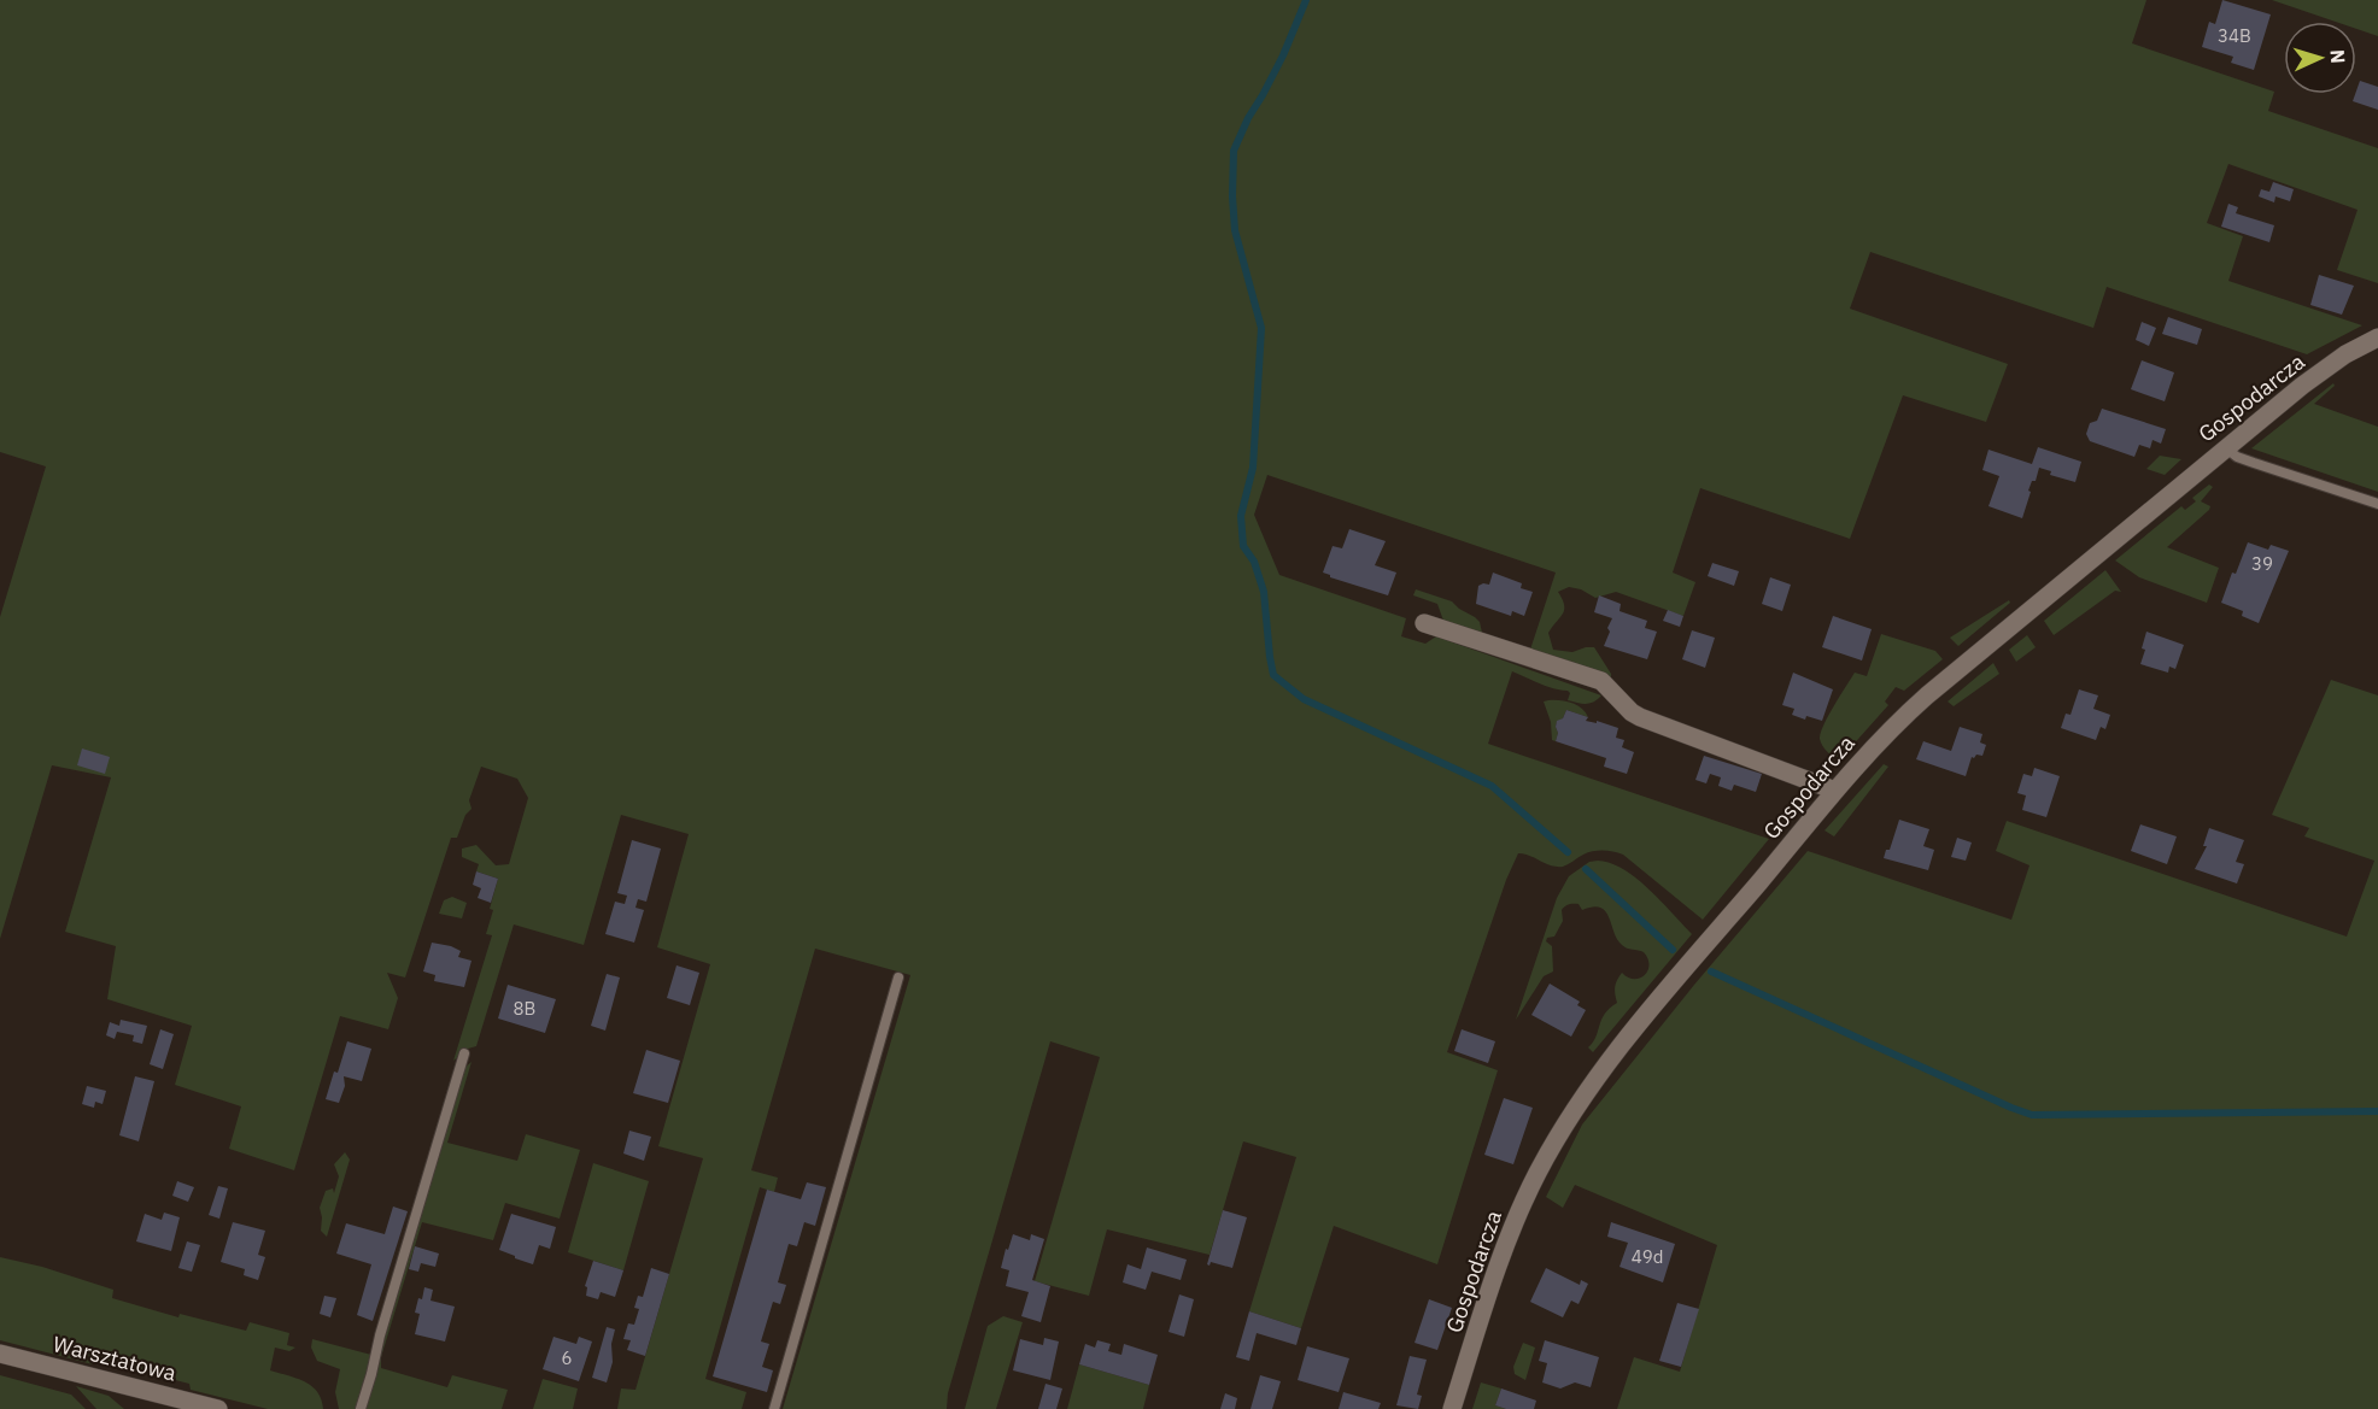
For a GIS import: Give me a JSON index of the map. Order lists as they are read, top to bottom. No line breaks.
{"streets":{"street":["Gospodarcza","Warsztatowa"]},"house_numbers":["34B","39","8B","49d","6"],"north":"right"}
